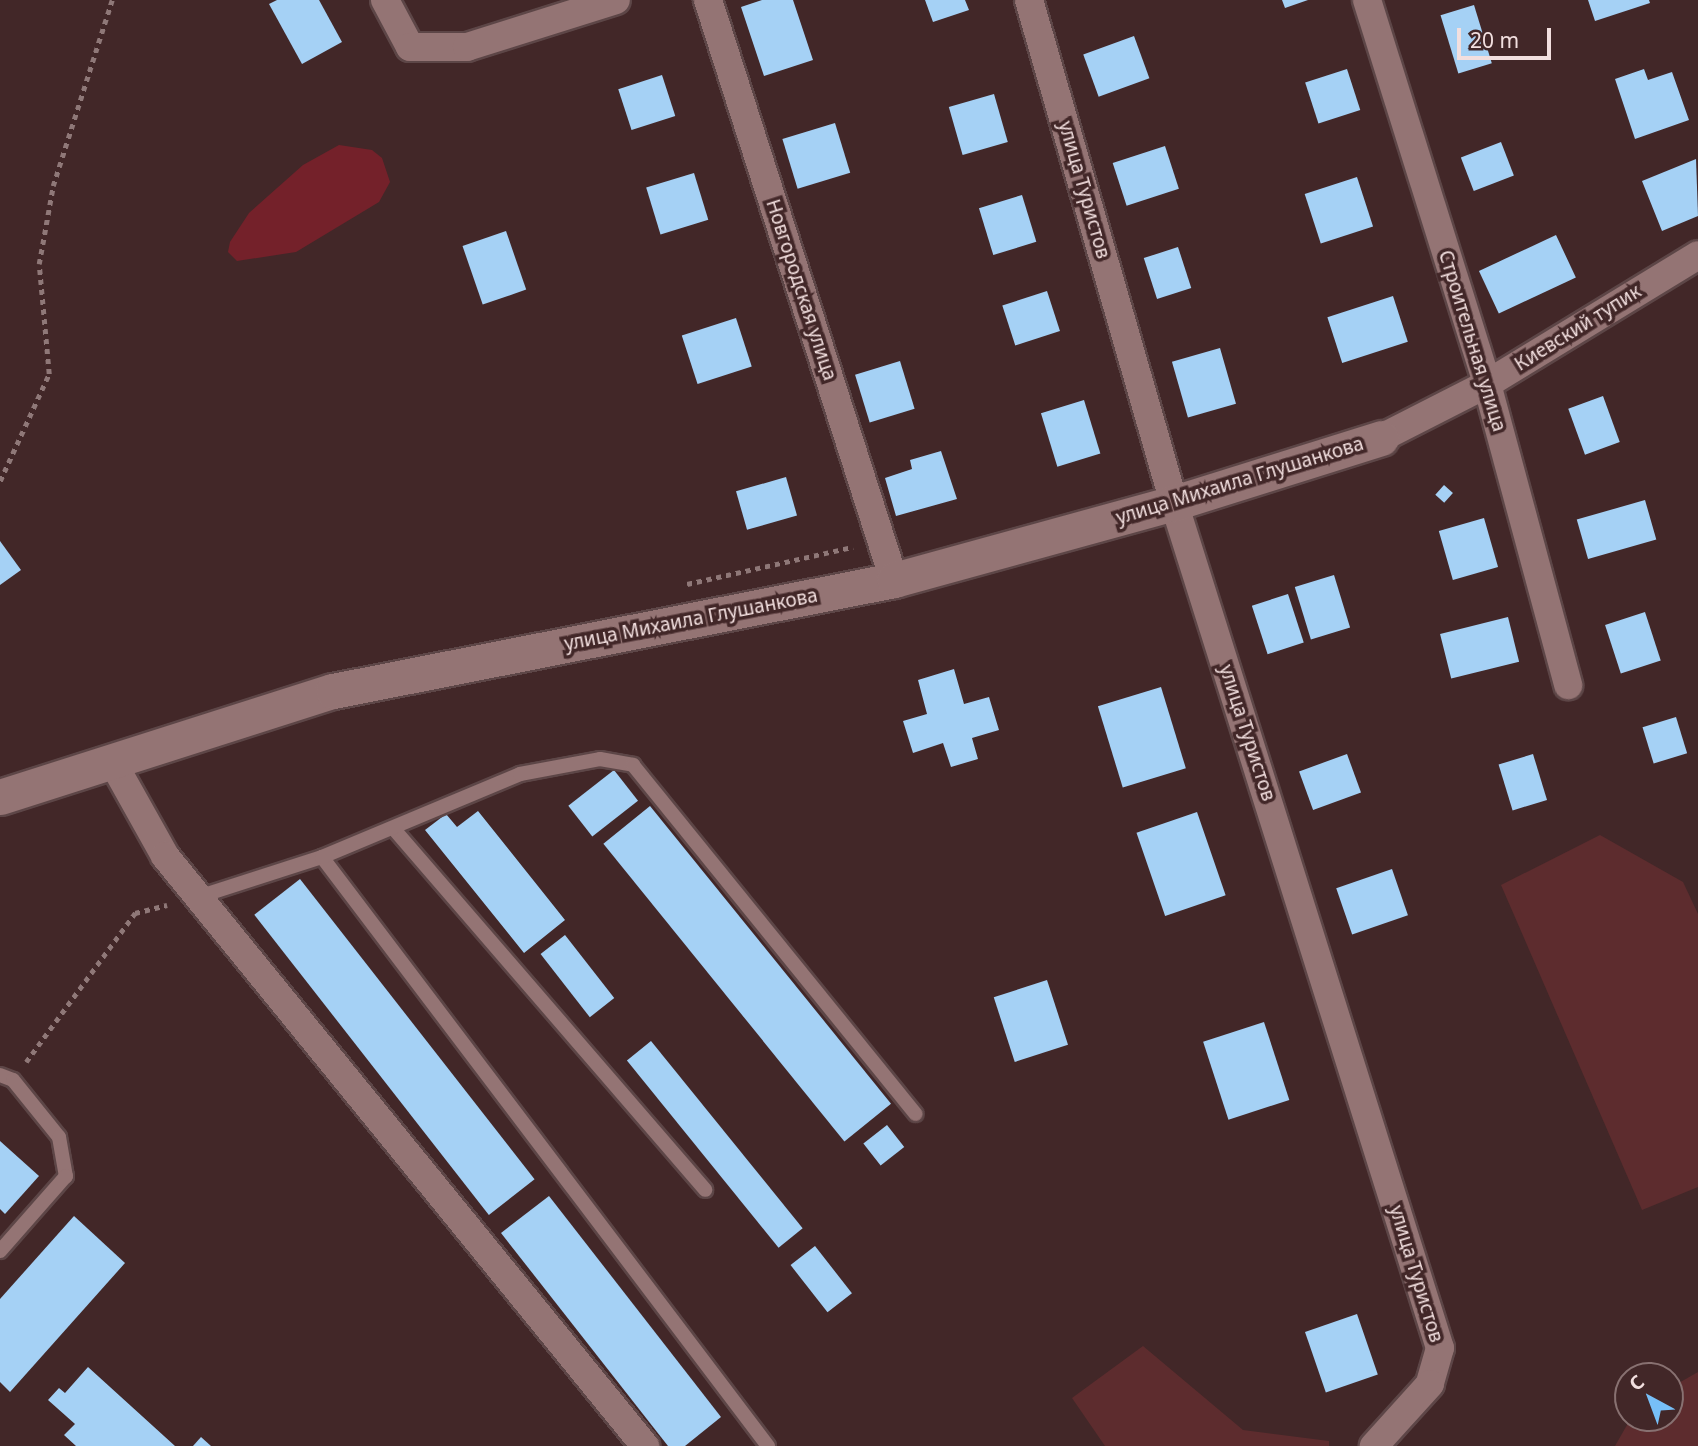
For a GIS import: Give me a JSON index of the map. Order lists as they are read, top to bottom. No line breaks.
{"streets":{"street":["улица Туристов","Новгородская улица","Киевский тупик","Строительная улица","улица Михаила Глушанкова"]},"crossings":[["улица Туристов","улица Михаила Глушанкова"],["Новгородская улица","улица Михаила Глушанкова"],["Киевский тупик","Строительная улица"],["Киевский тупик","улица Михаила Глушанкова"]],"scale_bar":"20 m","north":"top left"}
